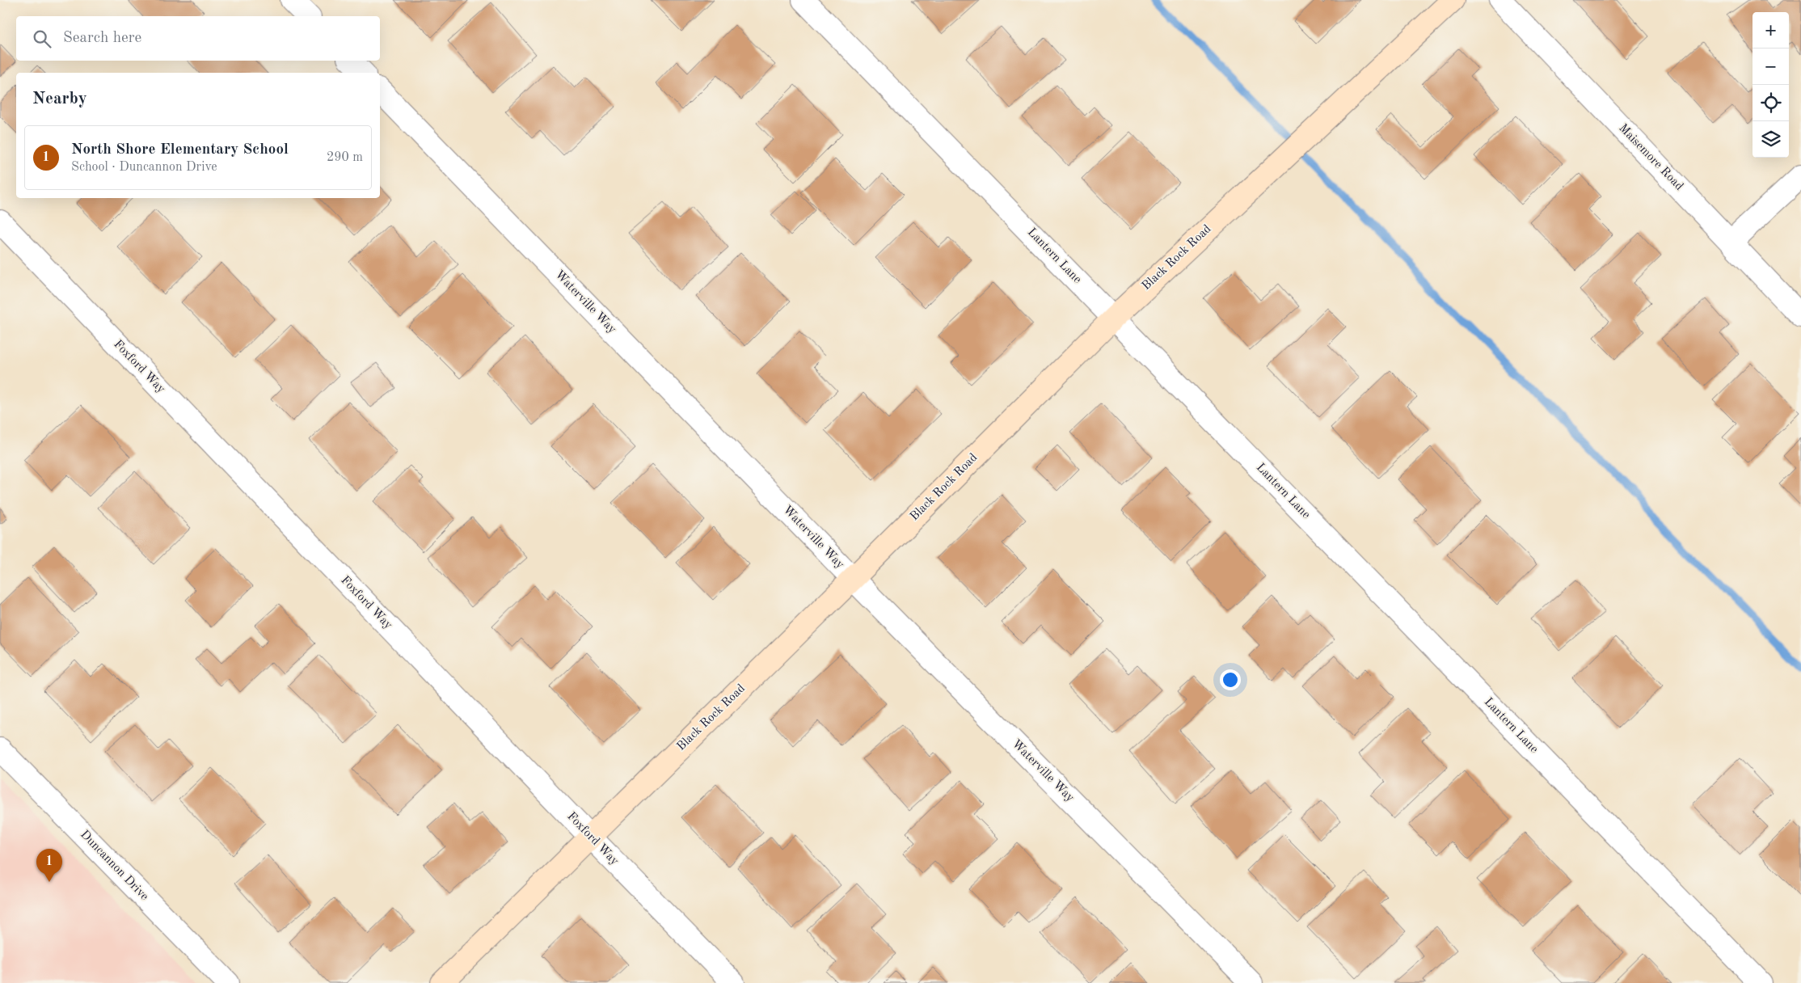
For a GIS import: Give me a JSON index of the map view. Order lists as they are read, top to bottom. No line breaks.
{"streets":{"street":["Maisemore Road","Lantern Lane","Black Rock Road","Waterville Way","Foxford Way","Duncannon Drive"]},"crossings":[["Lantern Lane","Black Rock Road"],["Black Rock Road","Waterville Way"],["Black Rock Road","Foxford Way"]],"page":{"map_buttons":["+","−"],"search":"Search here","heading":"Nearby","list":[{"mark":"1","name":"North Shore Elementary School","note":"School · Duncannon Drive","value":"290 m"}],"pins":"1"}}
